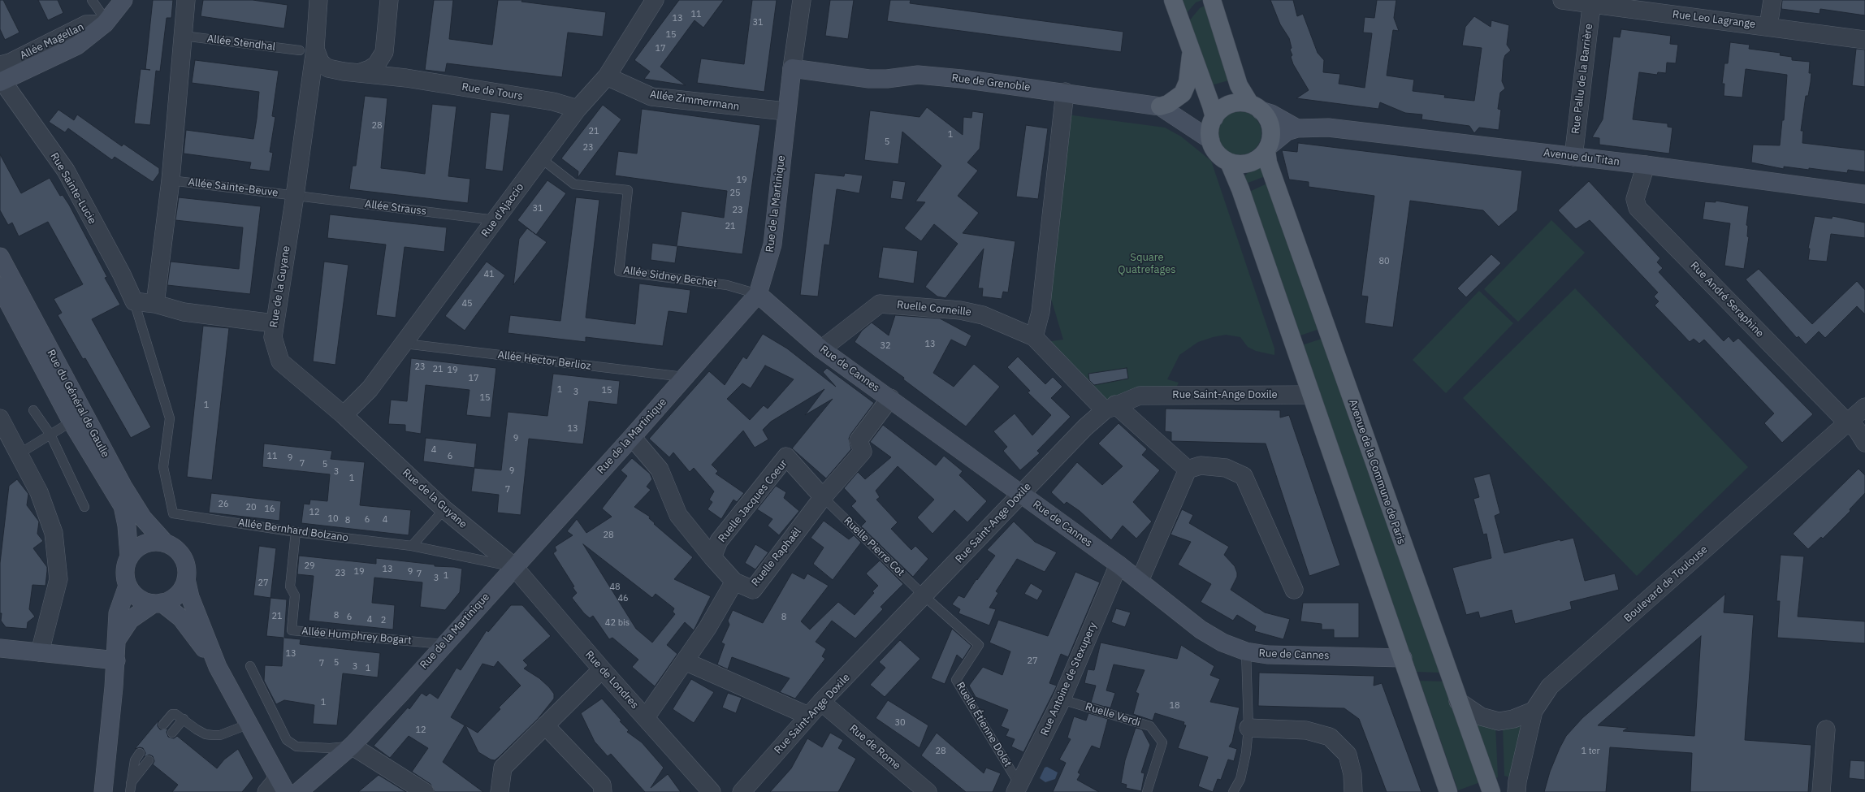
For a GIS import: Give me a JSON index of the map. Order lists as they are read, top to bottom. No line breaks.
{"streets":{"main road":["Avenue de la Commune de Paris"],"street":["Rue Leo Lagrange","Rue Pallu de la Barrière","Rue de Grenoble","Rue de Tours","Allée Zimmermann","Avenue du Titan","Rue Sainte-Lucie","Rue de la Martinique","Rue d'Ajaccio","Rue de la Guyane","Rue André Seraphine","Ruelle Corneille","Rue de Cannes","Rue Saint-Ange Doxile","Rue du Général de Gaulle","Ruelle Jacques Coeur","Ruelle Raphaël","Boulevard de Toulouse","Rue Antoine de Stexupery","Rue de Londres","Rue de Rome"],"lane":["Allée Stendhal","Allée Sainte-Beuve","Allée Strauss","Allée Sidney Bechet","Allée Hector Berlioz","Allée Bernhard Bolzano","Ruelle Pierre Cot","Allée Humphrey Bogart","Ruelle Verdi","Ruelle Étienne Dolet"]},"crossings":[["Rue Leo Lagrange","Rue Pallu de la Barrière"],["Allée Stendhal","Rue de Tours"],["Allée Stendhal","Rue de la Guyane"],["Rue Pallu de la Barrière","Avenue du Titan"],["Rue de Grenoble","Avenue du Titan"],["Rue de Grenoble","Rue de la Martinique"],["Rue de Grenoble","Avenue de la Commune de Paris"],["Rue de Tours","Rue d'Ajaccio"],["Rue de Tours","Rue de la Guyane"],["Allée Zimmermann","Rue de la Martinique"],["Allée Zimmermann","Rue d'Ajaccio"],["Avenue du Titan","Rue André Seraphine"],["Avenue du Titan","Avenue de la Commune de Paris"],["Allée Sainte-Beuve","Allée Strauss"],["Allée Sainte-Beuve","Rue de la Guyane"],["Rue Sainte-Lucie","Allée Bernhard Bolzano"],["Rue de la Martinique","Allée Sidney Bechet"],["Rue de la Martinique","Rue de la Guyane"],["Rue de la Martinique","Allée Hector Berlioz"],["Rue de la Martinique","Rue de Cannes"],["Rue de la Martinique","Allée Bernhard Bolzano"],["Rue de la Martinique","Allée Humphrey Bogart"],["Rue de la Martinique","Rue de Londres"],["Allée Strauss","Rue d'Ajaccio"],["Allée Strauss","Rue de la Guyane"],["Rue d'Ajaccio","Allée Sidney Bechet"],["Rue d'Ajaccio","Rue de la Guyane"],["Rue d'Ajaccio","Allée Hector Berlioz"],["Allée Sidney Bechet","Rue de Cannes"],["Rue de la Guyane","Allée Bernhard Bolzano"],["Rue de la Guyane","Rue de Londres"],["Rue André Seraphine","Boulevard de Toulouse"],["Ruelle Corneille","Rue de Cannes"],["Ruelle Corneille","Rue Saint-Ange Doxile"],["Rue de Cannes","Rue Saint-Ange Doxile"],["Rue de Cannes","Ruelle Raphaël"],["Rue de Cannes","Rue Antoine de Stexupery"],["Rue Saint-Ange Doxile","Ruelle Pierre Cot"],["Rue Saint-Ange Doxile","Ruelle Étienne Dolet"],["Rue Saint-Ange Doxile","Rue de Rome"],["Ruelle Jacques Coeur","Ruelle Pierre Cot"],["Ruelle Jacques Coeur","Ruelle Raphaël"],["Allée Bernhard Bolzano","Allée Humphrey Bogart"],["Allée Bernhard Bolzano","Rue de Londres"],["Ruelle Pierre Cot","Ruelle Raphaël"],["Ruelle Pierre Cot","Ruelle Étienne Dolet"],["Ruelle Raphaël","Rue de Londres"],["Rue Antoine de Stexupery","Ruelle Verdi"],["Rue Antoine de Stexupery","Ruelle Étienne Dolet"]],"parks":["Square Quatrefages"],"house_numbers":["11","13","31","15","17","28","21","1","5","23","19","25","31","23","21","80","41","45","13","32","23","21","19","17","1","15","3","15","1","13","9","4","11","6","9","7","5","9","3","1","7","26","20","16","12","10","6","4","8","28","29","13","19","9","23","7","1","3","27","48","46","8","21","6","8","4","2","42 bis","13","27","5","7","3","1","1","18","30","12","28","1 ter"]}
